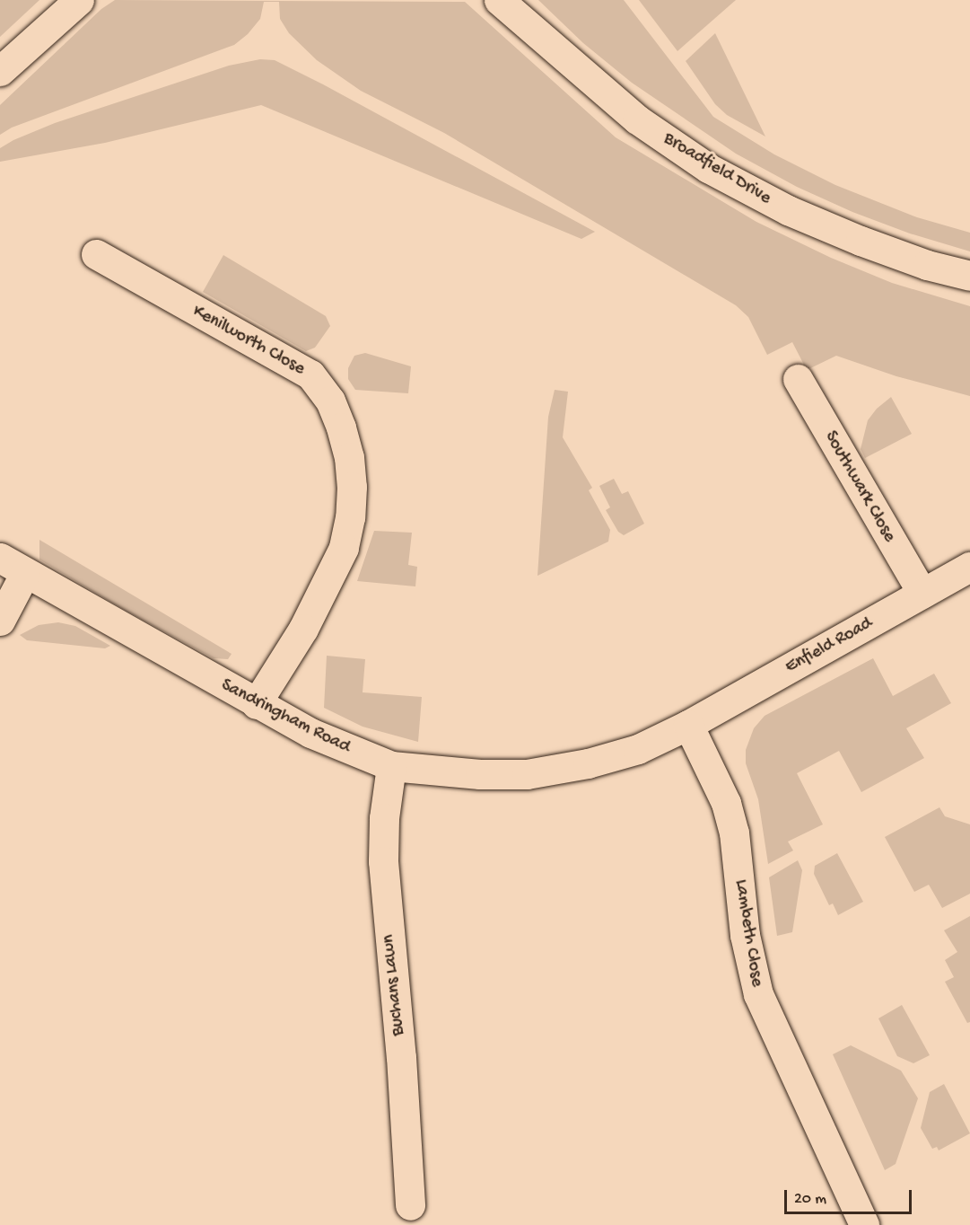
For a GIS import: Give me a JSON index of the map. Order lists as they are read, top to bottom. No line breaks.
{"streets":{"street":["Broadfield Drive","Kenilworth Close","Southwark Close","Enfield Road","Sandringham Road","Lambeth Close","Buchans Lawn"]},"crossings":[["Kenilworth Close","Sandringham Road"],["Southwark Close","Enfield Road"],["Enfield Road","Sandringham Road"],["Enfield Road","Lambeth Close"],["Sandringham Road","Lambeth Close"],["Sandringham Road","Buchans Lawn"]],"scale_bar":"20 m"}
